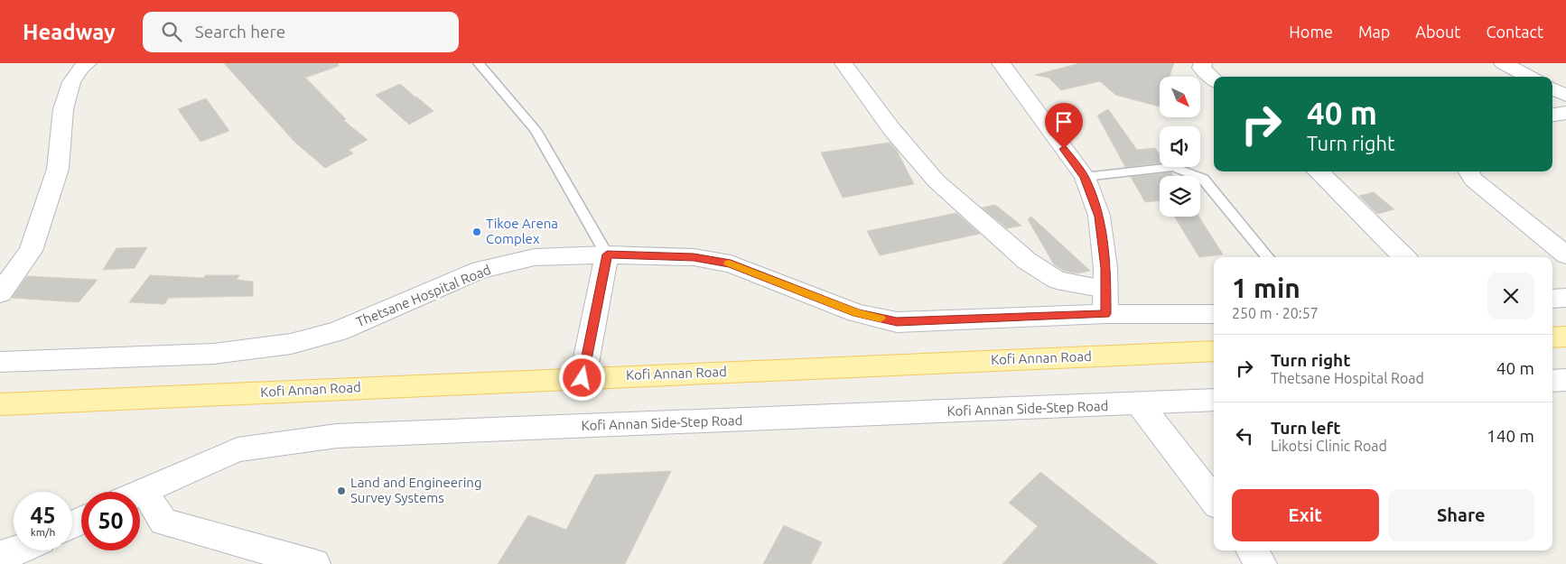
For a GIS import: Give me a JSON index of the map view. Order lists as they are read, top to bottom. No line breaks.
{"streets":{"main road":["Kofi Annan Road"],"street":["Thetsane Hospital Road","Kofi Annan Side-Step Road"]},"places":["Tikoe Arena Complex","Land and Engineering Survey Systems"],"north":"bottom right","page":{"header":"Headway","search":"Search here","nav":["Home","Map","About","Contact"],"turn":["40 m","Turn right"],"heading":["1 min","250 m · 20:57"],"list":[{"name":"Turn right","note":"Thetsane Hospital Road","value":"40 m"},{"name":"Turn left","note":"Likotsi Clinic Road","value":"140 m"}],"buttons":["Exit","Share"],"speed":"45 km/h","limit":"50"}}
